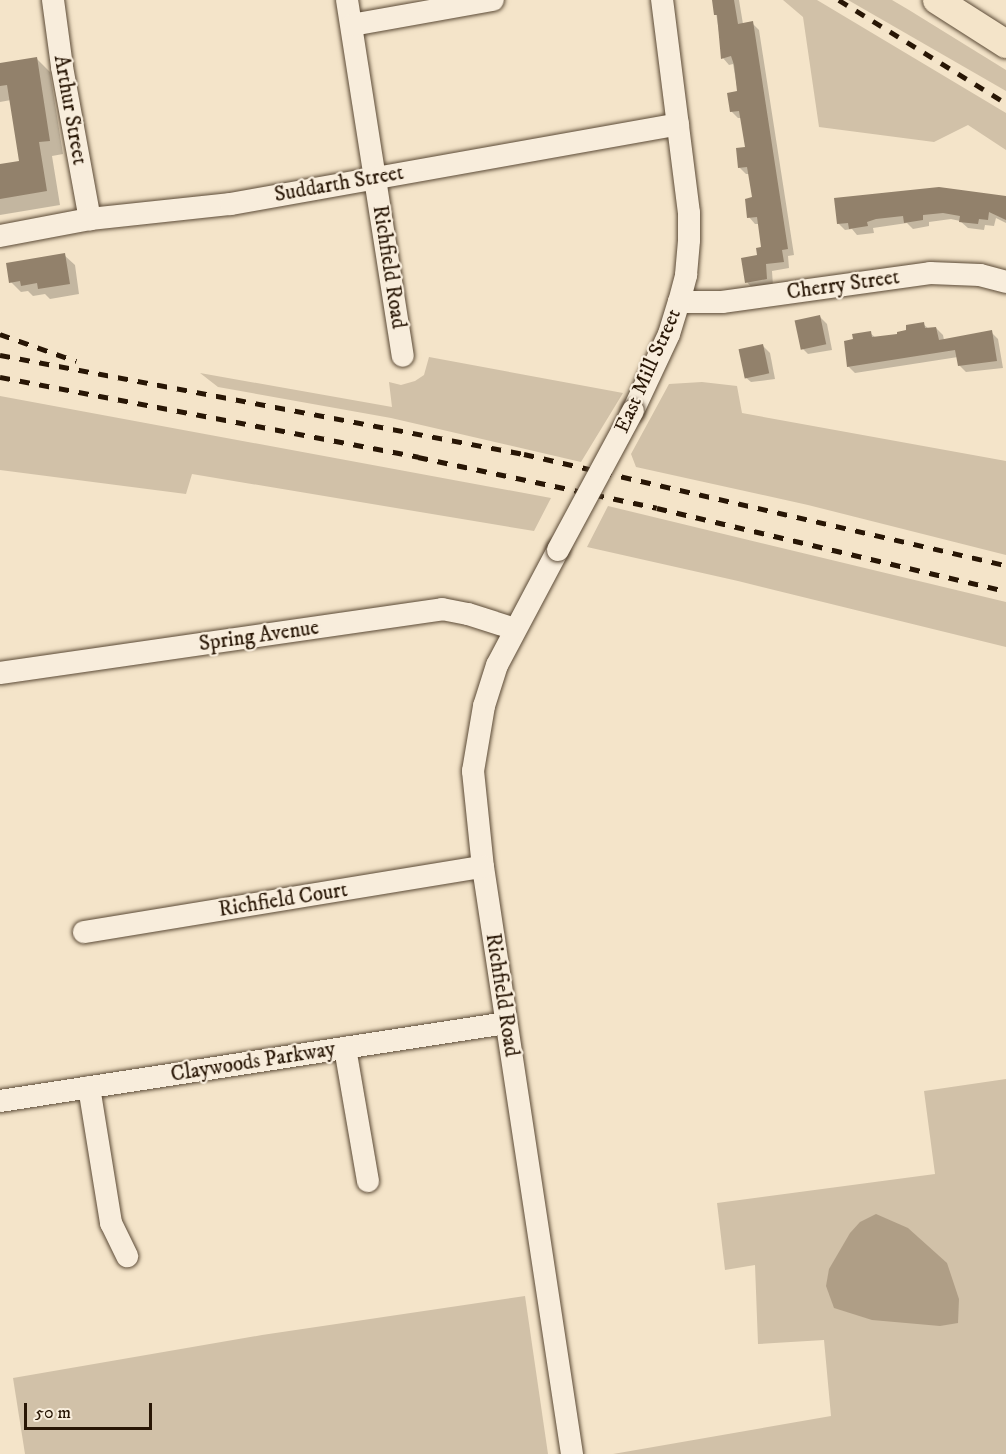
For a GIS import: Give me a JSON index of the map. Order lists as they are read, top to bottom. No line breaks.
{"streets":{"street":["Arthur Street","Suddarth Street","Richfield Road","Cherry Street","East Mill Street","Spring Avenue","Richfield Court","Claywoods Parkway"]},"crossings":[["Arthur Street","Suddarth Street"],["Suddarth Street","Richfield Road"],["Suddarth Street","East Mill Street"],["Richfield Road","East Mill Street"],["Richfield Road","Spring Avenue"],["Richfield Road","Richfield Court"],["Richfield Road","Claywoods Parkway"],["Cherry Street","East Mill Street"]],"scale_bar":"50 m"}
